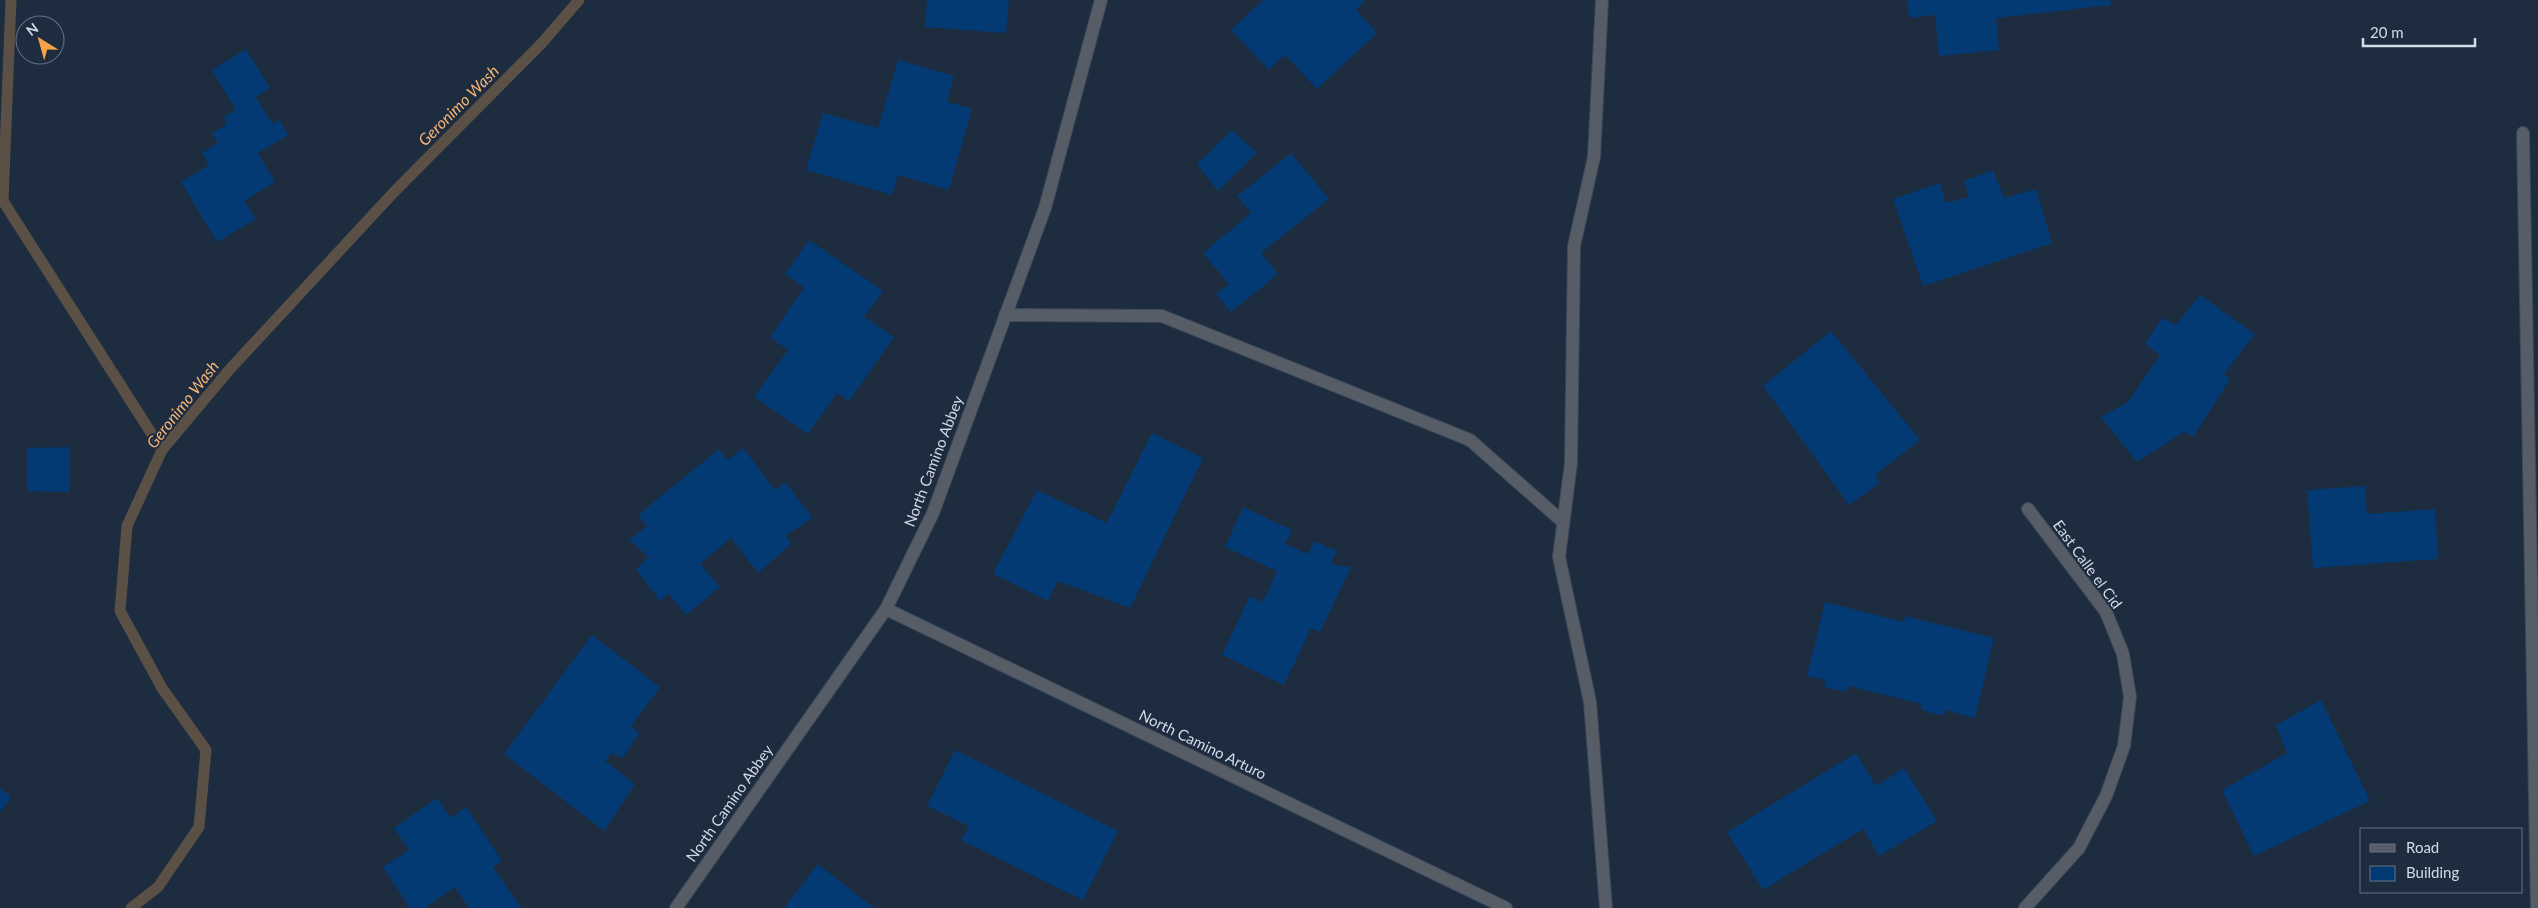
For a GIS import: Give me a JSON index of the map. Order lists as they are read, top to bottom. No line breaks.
{"streets":{"street":["North Camino Abbey","East Calle el Cid","North Camino Arturo"]},"crossings":[["North Camino Abbey","North Camino Arturo"]],"water":["Geronimo Wash"],"legend":["Road","Building"],"scale_bar":"20 m","north":"top left"}
